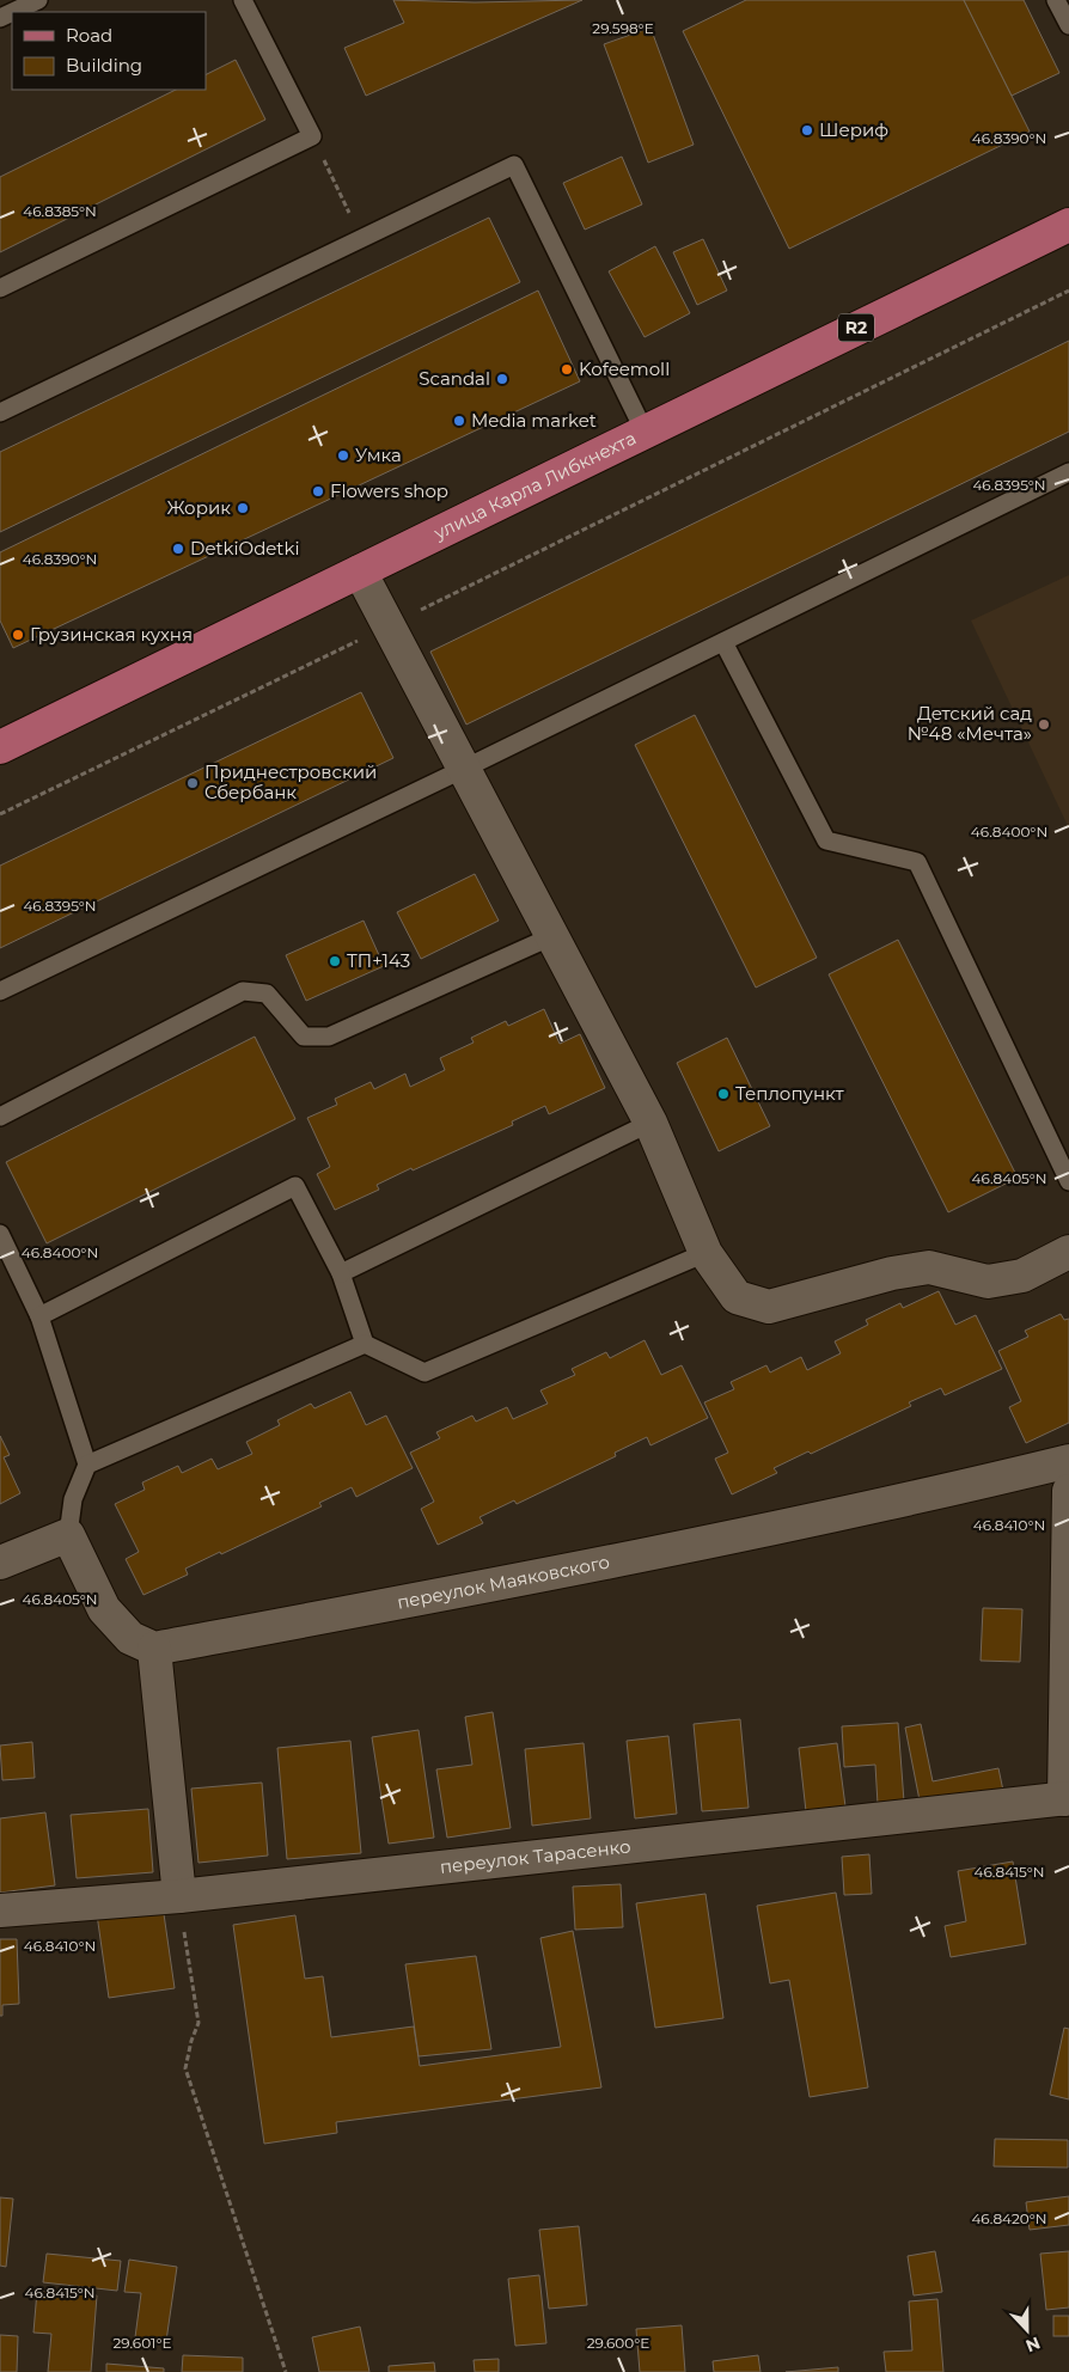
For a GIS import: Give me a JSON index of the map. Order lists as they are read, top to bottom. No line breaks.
{"streets":{"main road":["R2","улица Карла Либкнехта"],"street":["переулок Маяковского","переулок Тарасенко"]},"places":["Шериф","Kofeemoll","Scandal","Media market","Умка","Flowers shop","Жорик","DetkiOdetki","Грузинская кухня","Детский сад №48 «Мечта»","Приднестровский Сбербанк","ТП+143","Теплопункт"],"legend":["Road","Building"],"north":"bottom","coordinates":["29.598°E","46.8390°N","46.8385°N","46.8395°N","46.8400°N","46.8405°N","46.8410°N","46.8415°N","46.8420°N","29.601°E","29.600°E"]}
